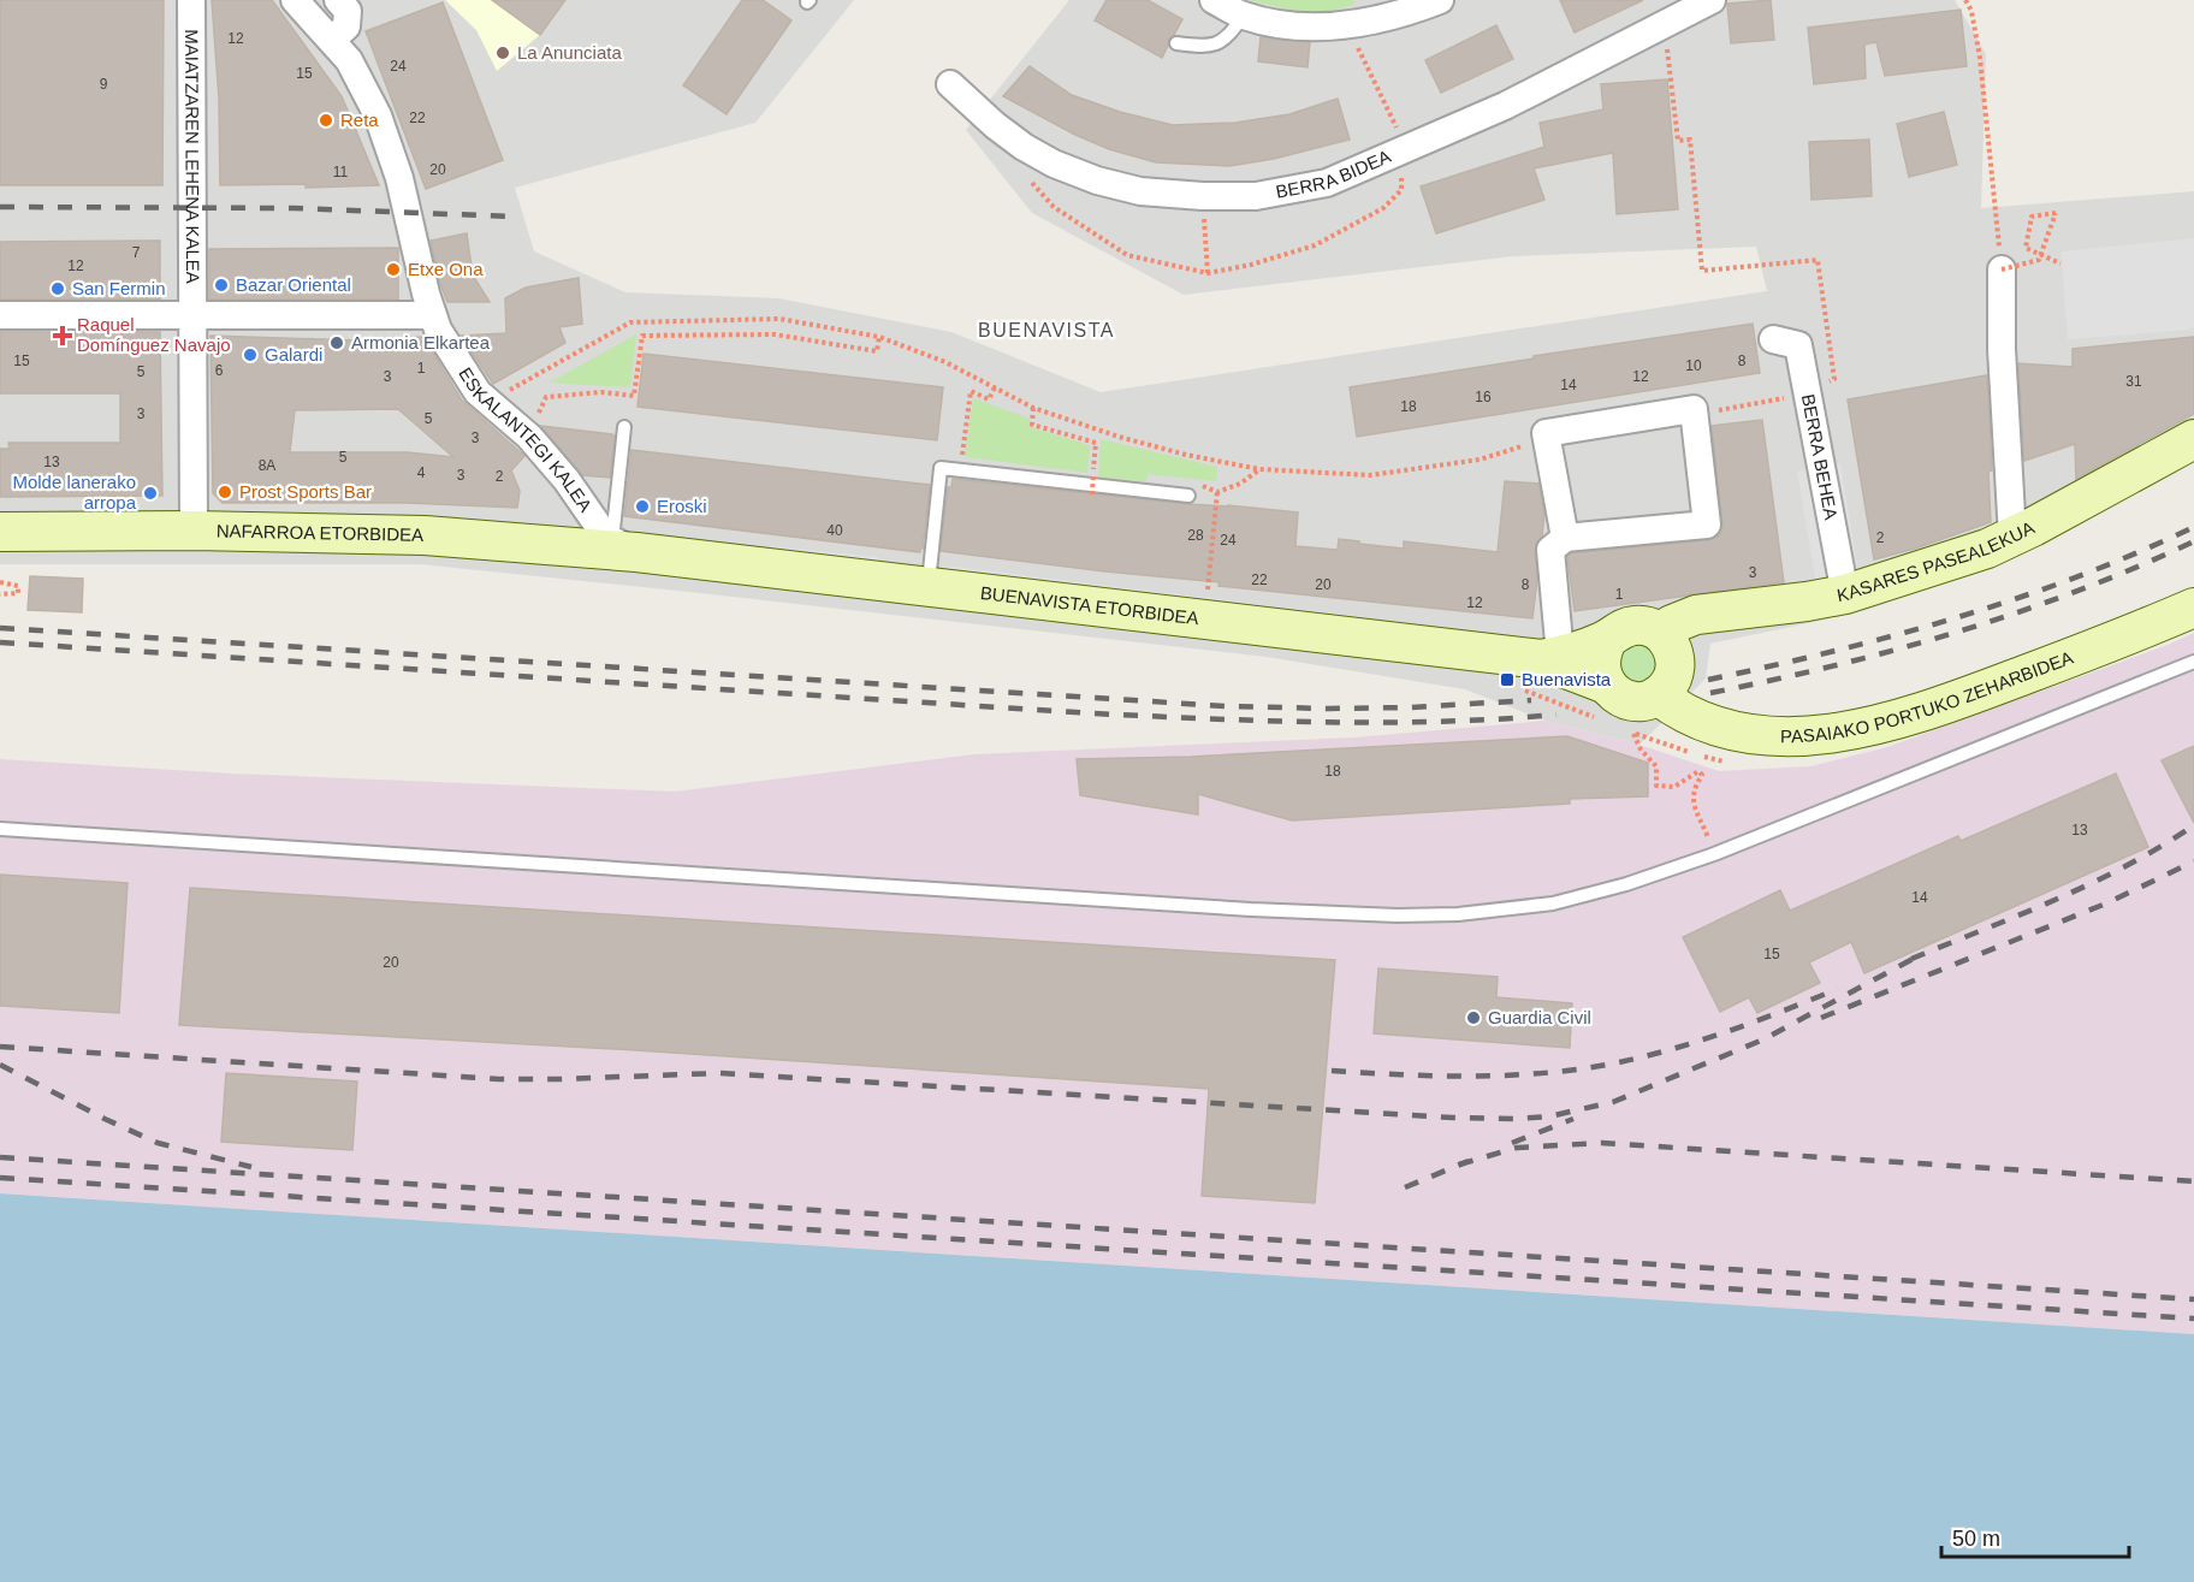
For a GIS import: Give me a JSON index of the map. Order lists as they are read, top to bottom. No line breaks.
{"streets":{"main road":["NAFARROA ETORBIDEA","KASARES PASEALEKUA","BUENAVISTA ETORBIDEA","PASAIAKO PORTUKO ZEHARBIDEA"],"street":["MAIATZAREN LEHENA KALEA","BERRA BIDEA","ESKALANTEGI KALEA","BERRA BEHEA"]},"crossings":[["MAIATZAREN LEHENA KALEA","NAFARROA ETORBIDEA"],["ESKALANTEGI KALEA","NAFARROA ETORBIDEA"],["ESKALANTEGI KALEA","BUENAVISTA ETORBIDEA"],["BERRA BEHEA","KASARES PASEALEKUA"],["NAFARROA ETORBIDEA","BUENAVISTA ETORBIDEA"],["KASARES PASEALEKUA","BUENAVISTA ETORBIDEA"],["KASARES PASEALEKUA","PASAIAKO PORTUKO ZEHARBIDEA"],["BUENAVISTA ETORBIDEA","PASAIAKO PORTUKO ZEHARBIDEA"]],"districts":["BUENAVISTA"],"places":{"other":["La Anunciata","Reta","Etxe Ona","Bazar Oriental","San Fermin","Armonia Elkartea","Galardi","Prost Sports Bar","Molde lanerako arropa","Eroski","Guardia Civil"],"health":["Raquel Domínguez Navajo"],"transit":["Buenavista"]},"house_numbers":["12","24","15","9","22","20","11","7","12","15","8","10","1","6","5","3","12","31","14","16","18","3","5","3","5","13","8A","4","3","2","40","28","2","24","3","22","20","8","1","12","18","13","14","15","20"],"scale_bar":"50 m"}
